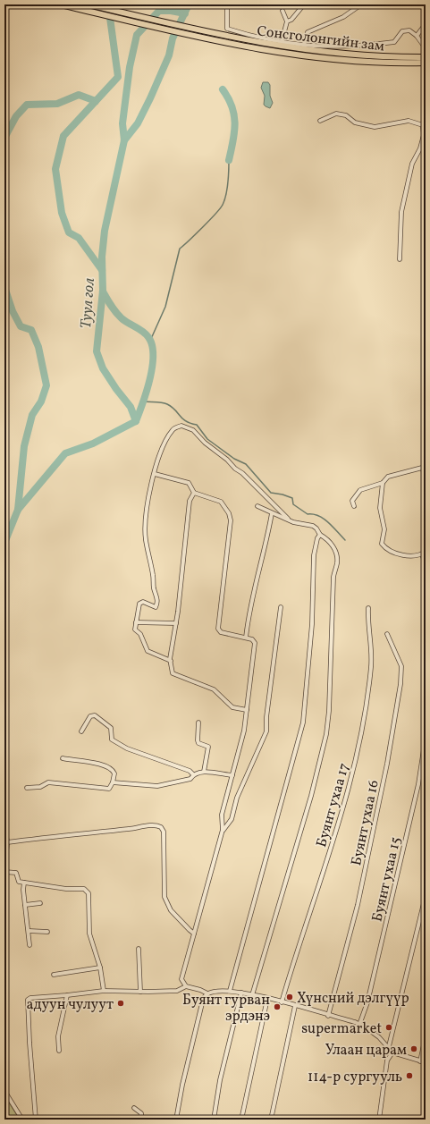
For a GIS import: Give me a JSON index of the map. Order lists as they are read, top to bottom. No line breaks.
{"streets":{"main road":["Сонсголонгийн зам"],"street":["Буянт ухаа 17","Буянт ухаа 16","Буянт ухаа 15"]},"water":["Туул гол"],"places":["Хүнсний дэлгүүр","адуун чулуут","Буянт гурван эрдэнэ","supermarket","Улаан царам","114-р сургууль"]}
